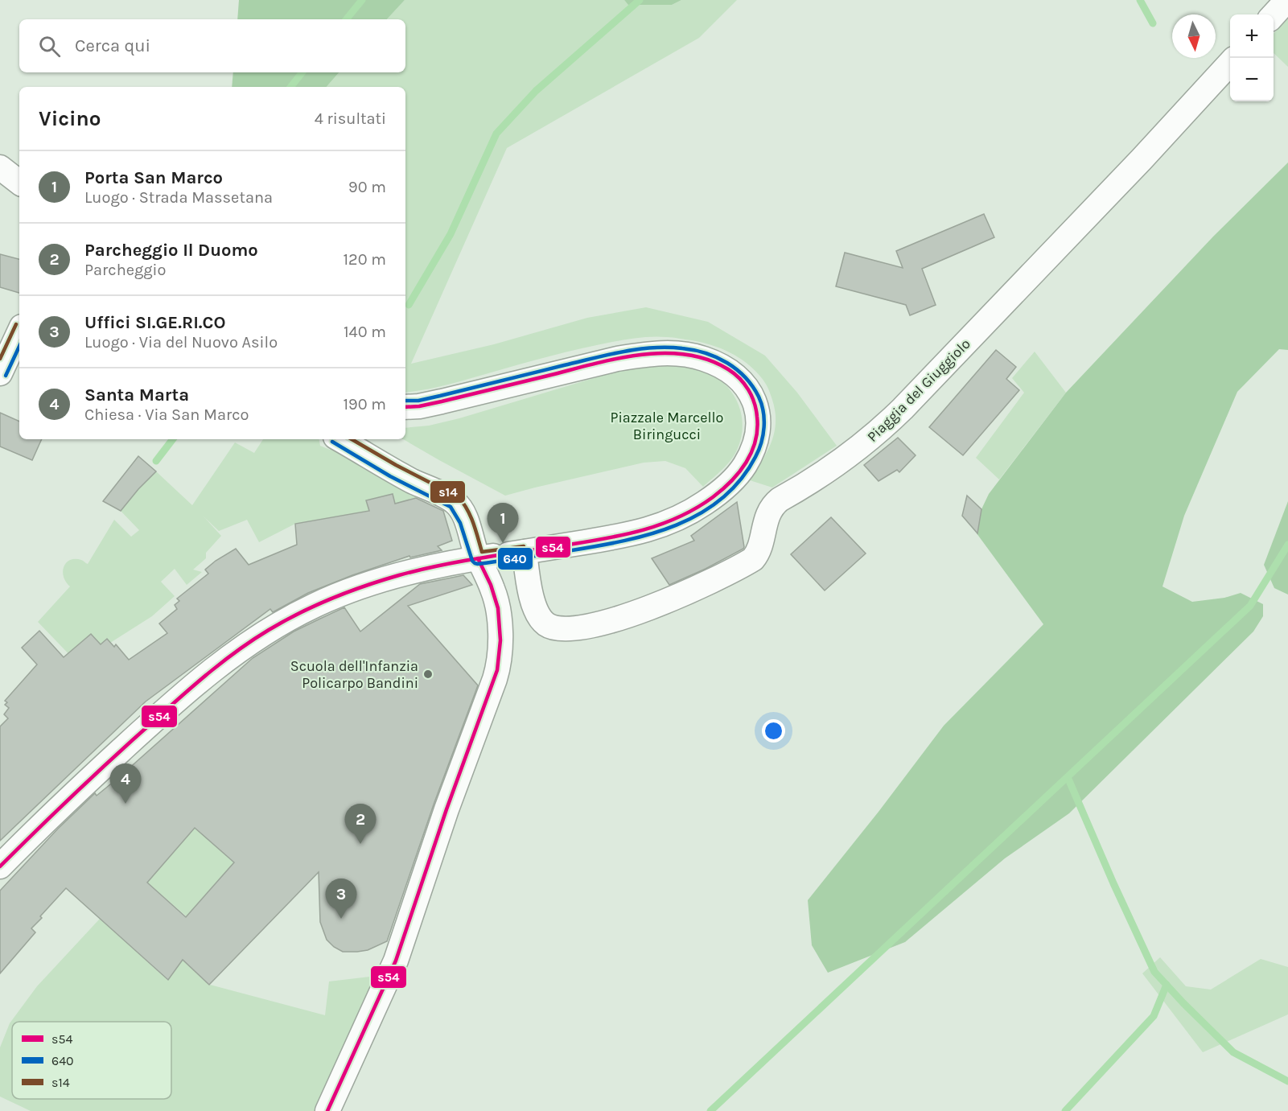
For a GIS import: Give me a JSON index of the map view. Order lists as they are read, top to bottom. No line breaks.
{"streets":{"street":["Piaggia del Giuggiolo"]},"parks":["Piazzale Marcello Biringucci"],"places":["Scuola dell'Infanzia Policarpo Bandini"],"lines":["transit line s14","transit line 640","transit line s54"],"legend":["s54","640","s14"],"north":"bottom","page":{"map_buttons":["+","−"],"search":"Cerca qui","heading":["Vicino","4 risultati"],"list":[{"mark":"1","name":"Porta San Marco","note":"Luogo · Strada Massetana","value":"90 m"},{"mark":"2","name":"Parcheggio Il Duomo","note":"Parcheggio","value":"120 m"},{"mark":"3","name":"Uffici SI.GE.RI.CO","note":"Luogo · Via del Nuovo Asilo","value":"140 m"},{"mark":"4","name":"Santa Marta","note":"Chiesa · Via San Marco","value":"190 m"}],"pins":["1","4","2","3"]}}
